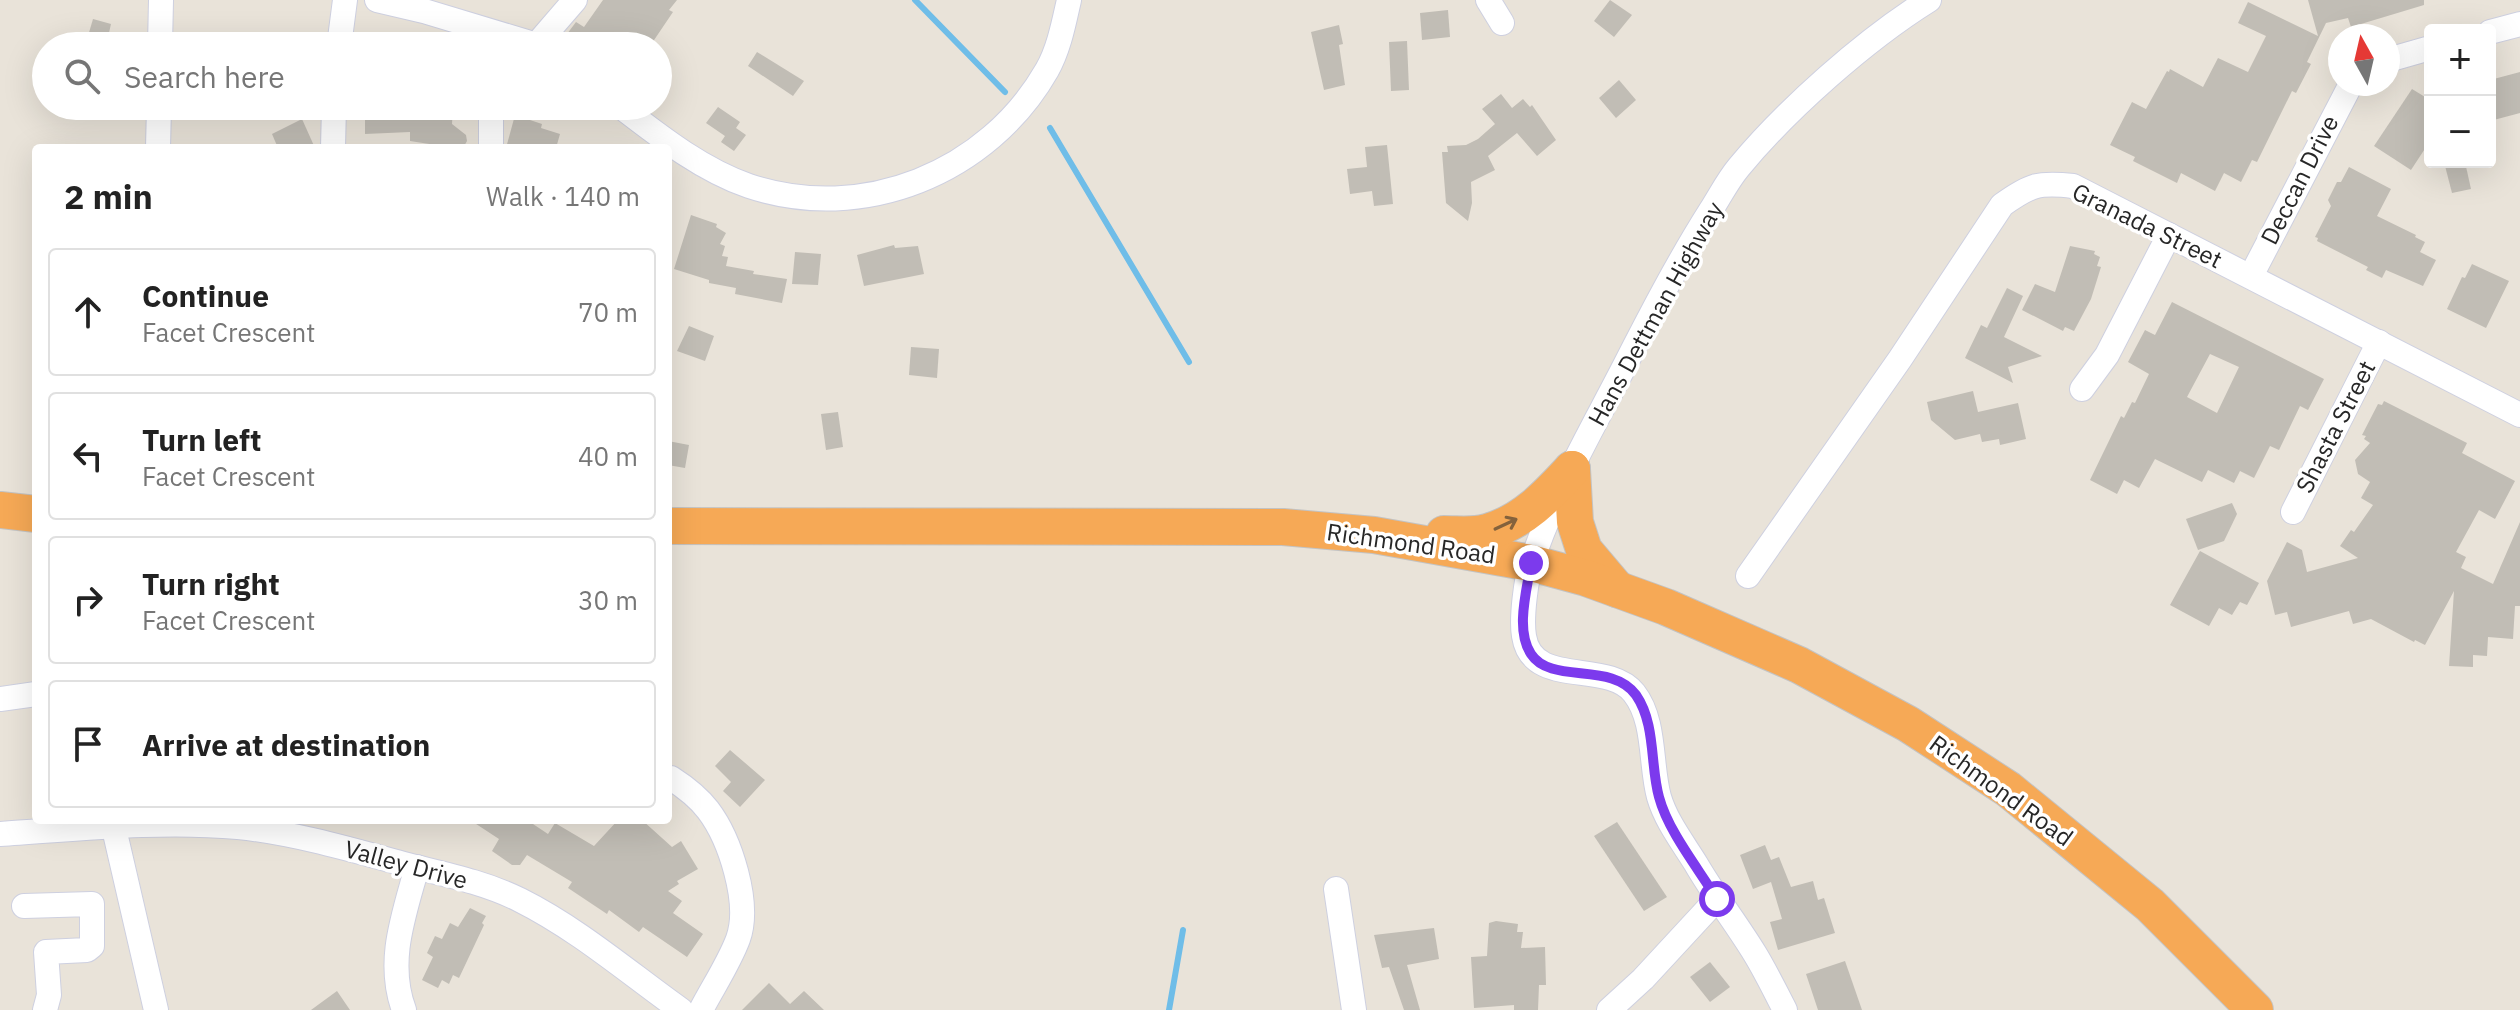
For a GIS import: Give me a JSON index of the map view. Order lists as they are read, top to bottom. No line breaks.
{"streets":{"highway":["Richmond Road"],"street":["Deccan Drive","Granada Street","Hans Dettman Highway","Shasta Street","Valley Drive"]},"crossings":[["Deccan Drive","Granada Street"],["Granada Street","Shasta Street"],["Hans Dettman Highway","Richmond Road"]],"north":"top","page":{"map_buttons":["+","−"],"search":"Search here","heading":["2 min","Walk · 140 m"],"list":[["Continue","Facet Crescent","70 m"],["Turn left","Facet Crescent","40 m"],["Turn right","Facet Crescent","30 m"],"Arrive at destination"]}}
